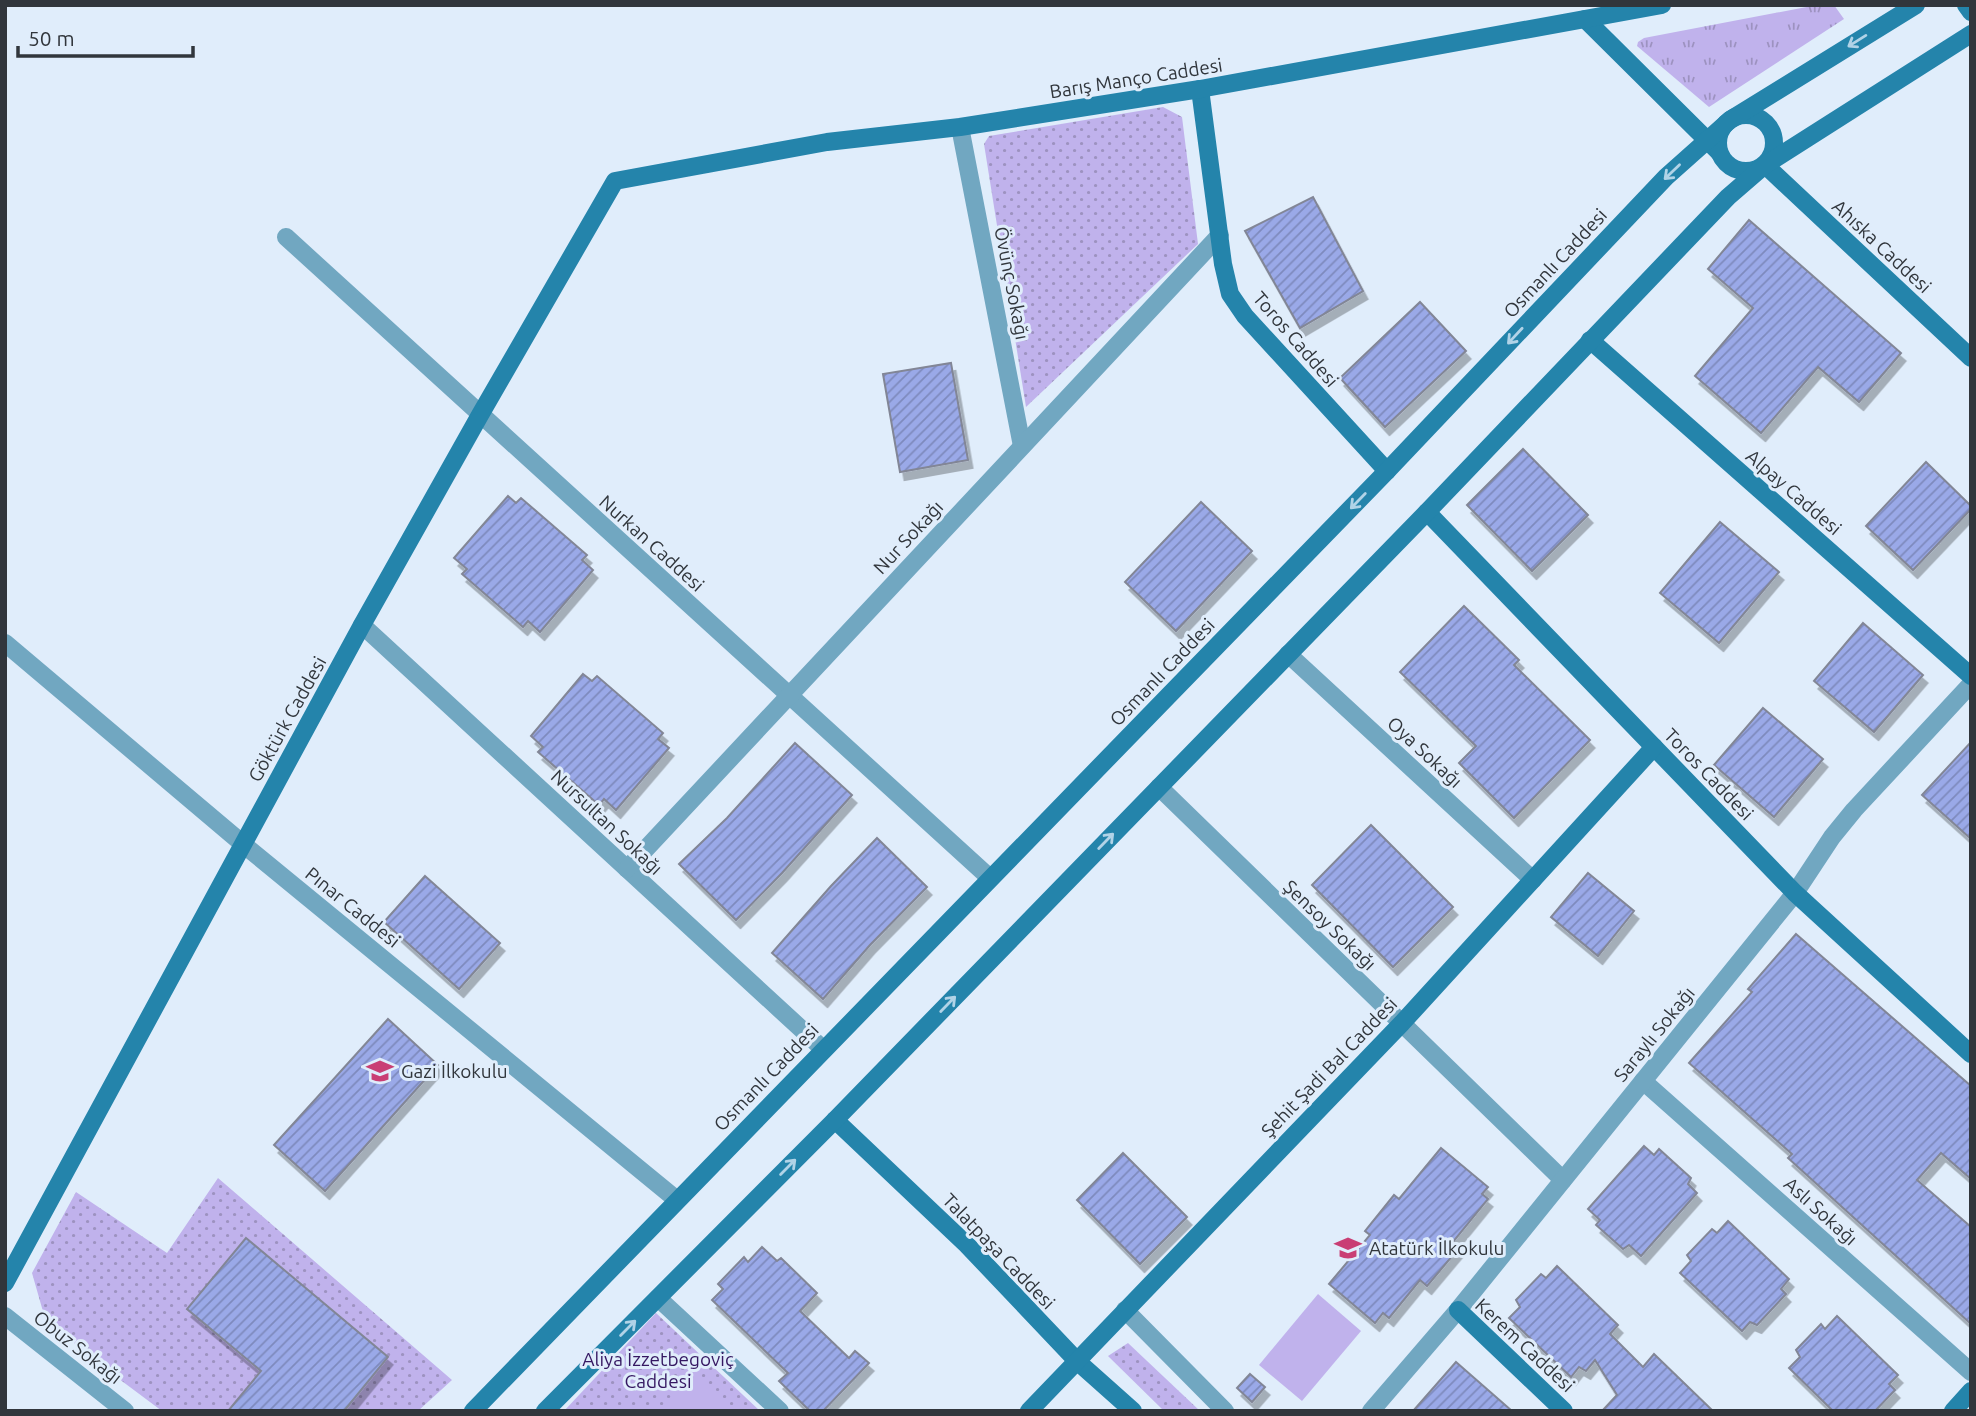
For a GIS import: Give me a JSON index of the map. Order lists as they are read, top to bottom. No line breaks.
{"streets":{"street":["Barış Manço Caddesi","Ahıska Caddesi","Osmanlı Caddesi","Övünç Sokağı","Toros Caddesi","Alpay Caddesi","Nur Sokağı","Nurkan Caddesi","Göktürk Caddesi","Oya Sokağı","Nursultan Sokağı","Pınar Caddesi","Şensoy Sokağı","Saraylı Sokağı","Şehit Şadi Bal Caddesi","Aslı Sokağı","Talatpaşa Caddesi","Kerem Caddesi","Obuz Sokağı"]},"crossings":[["Barış Manço Caddesi","Övünç Sokağı"],["Barış Manço Caddesi","Toros Caddesi"],["Barış Manço Caddesi","Göktürk Caddesi"],["Ahıska Caddesi","Osmanlı Caddesi"],["Osmanlı Caddesi","Toros Caddesi"],["Osmanlı Caddesi","Nurkan Caddesi"],["Osmanlı Caddesi","Nursultan Sokağı"],["Osmanlı Caddesi","Pınar Caddesi"],["Övünç Sokağı","Nur Sokağı"],["Toros Caddesi","Nur Sokağı"],["Toros Caddesi","Saraylı Sokağı"],["Toros Caddesi","Şehit Şadi Bal Caddesi"],["Nur Sokağı","Nurkan Caddesi"],["Nur Sokağı","Nursultan Sokağı"],["Nurkan Caddesi","Göktürk Caddesi"],["Göktürk Caddesi","Nursultan Sokağı"],["Göktürk Caddesi","Pınar Caddesi"],["Oya Sokağı","Şehit Şadi Bal Caddesi"],["Şensoy Sokağı","Saraylı Sokağı"],["Şensoy Sokağı","Şehit Şadi Bal Caddesi"],["Saraylı Sokağı","Aslı Sokağı"],["Saraylı Sokağı","Kerem Caddesi"],["Şehit Şadi Bal Caddesi","Talatpaşa Caddesi"]],"parks":["Aliya İzzetbegoviç Caddesi"],"places":{"school or university":["Gazi İlkokulu","Atatürk İlkokulu"]},"scale_bar":"50 m"}
